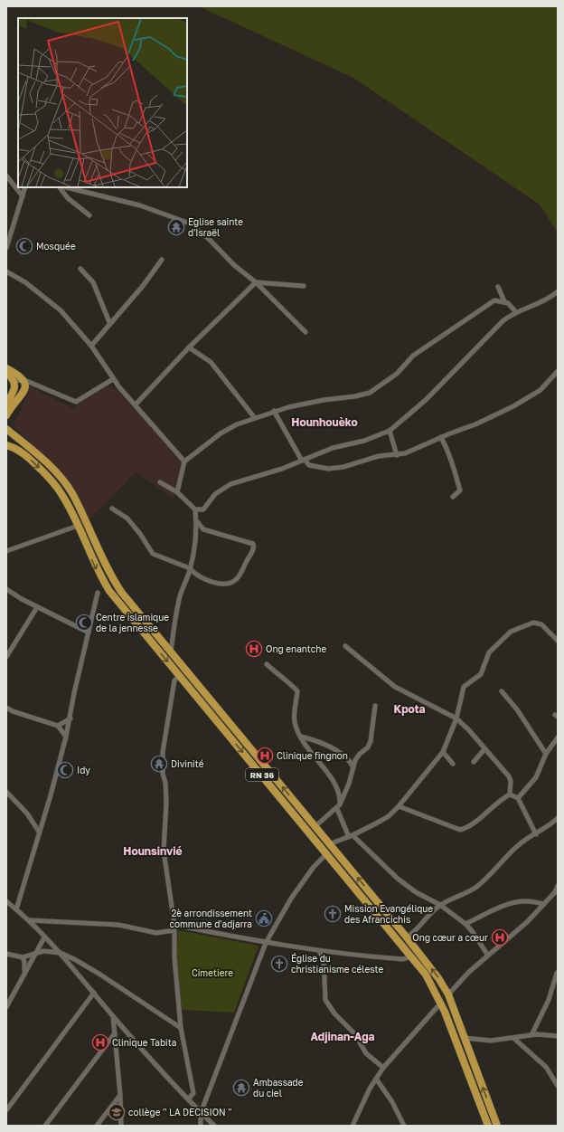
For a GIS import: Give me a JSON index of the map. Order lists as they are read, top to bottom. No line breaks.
{"streets":{"main road":["RN 36"]},"districts":["Hounhouèko","Kpota","Hounsinvié","Adjinan-Aga"],"parks":["Cimetiere"],"places":{"temple":["Eglise sainte d'Israël","Divinité","Ambassade du ciel"],"mosque":["Mosquée","Centre islamique de la jennesse","Idy"],"hospital":["Ong enantche","Clinique fingnon","Ong cœur a cœur","Clinique Tabita"],"church":["Mission Evangélique des Afrancichis","Église du christianisme céleste"],"public building":["2è arrondissement commune d'adjarra"],"school or university":["collège '' LA DECISION ''"]}}
